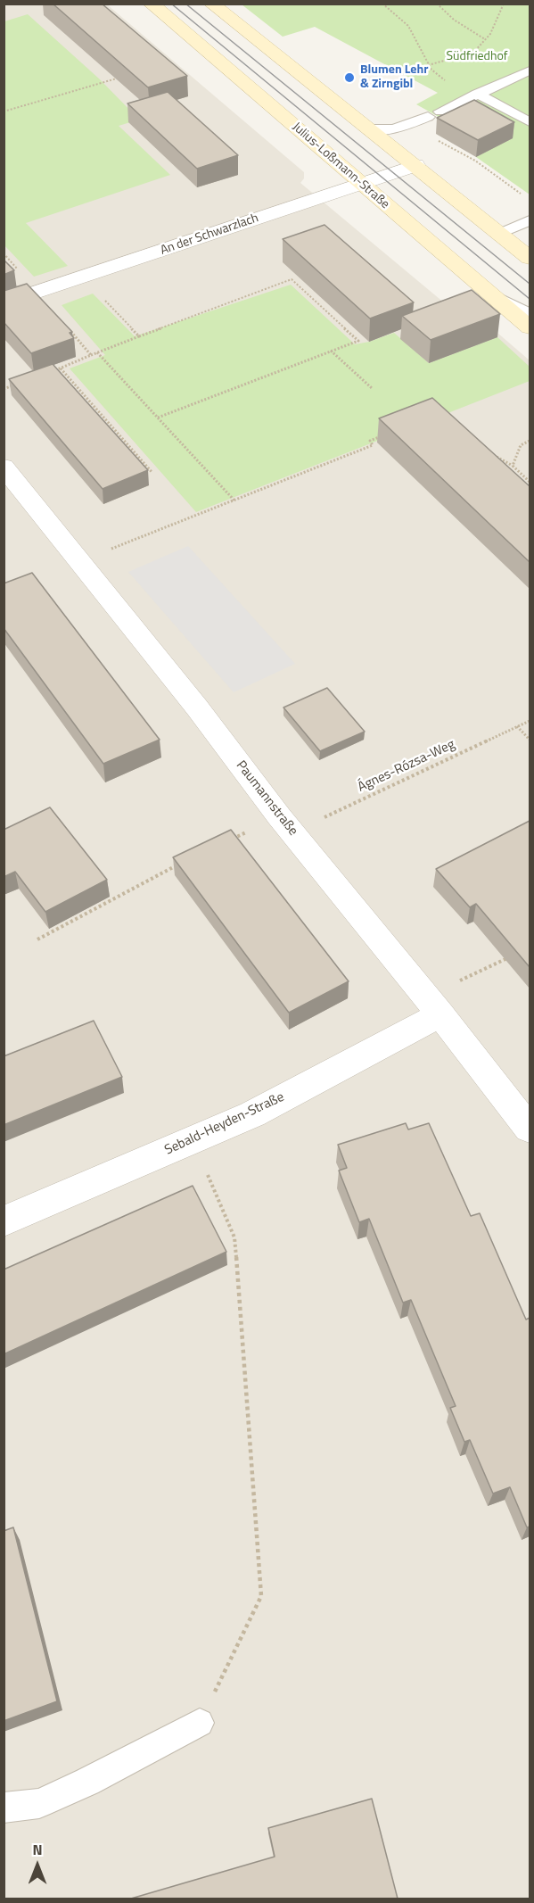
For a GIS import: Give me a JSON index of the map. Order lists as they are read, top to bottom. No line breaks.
{"streets":{"main road":["Julius-Loßmann-Straße"],"street":["An der Schwarzlach","Paumannstraße","Sebald-Heyden-Straße"],"path":["Ágnes-Rózsa-Weg"]},"crossings":[["Julius-Loßmann-Straße","An der Schwarzlach"],["Ágnes-Rózsa-Weg","Paumannstraße"],["Paumannstraße","Sebald-Heyden-Straße"]],"parks":["Südfriedhof"],"places":["Blumen Lehr & Zirngibl"],"north":"top"}
